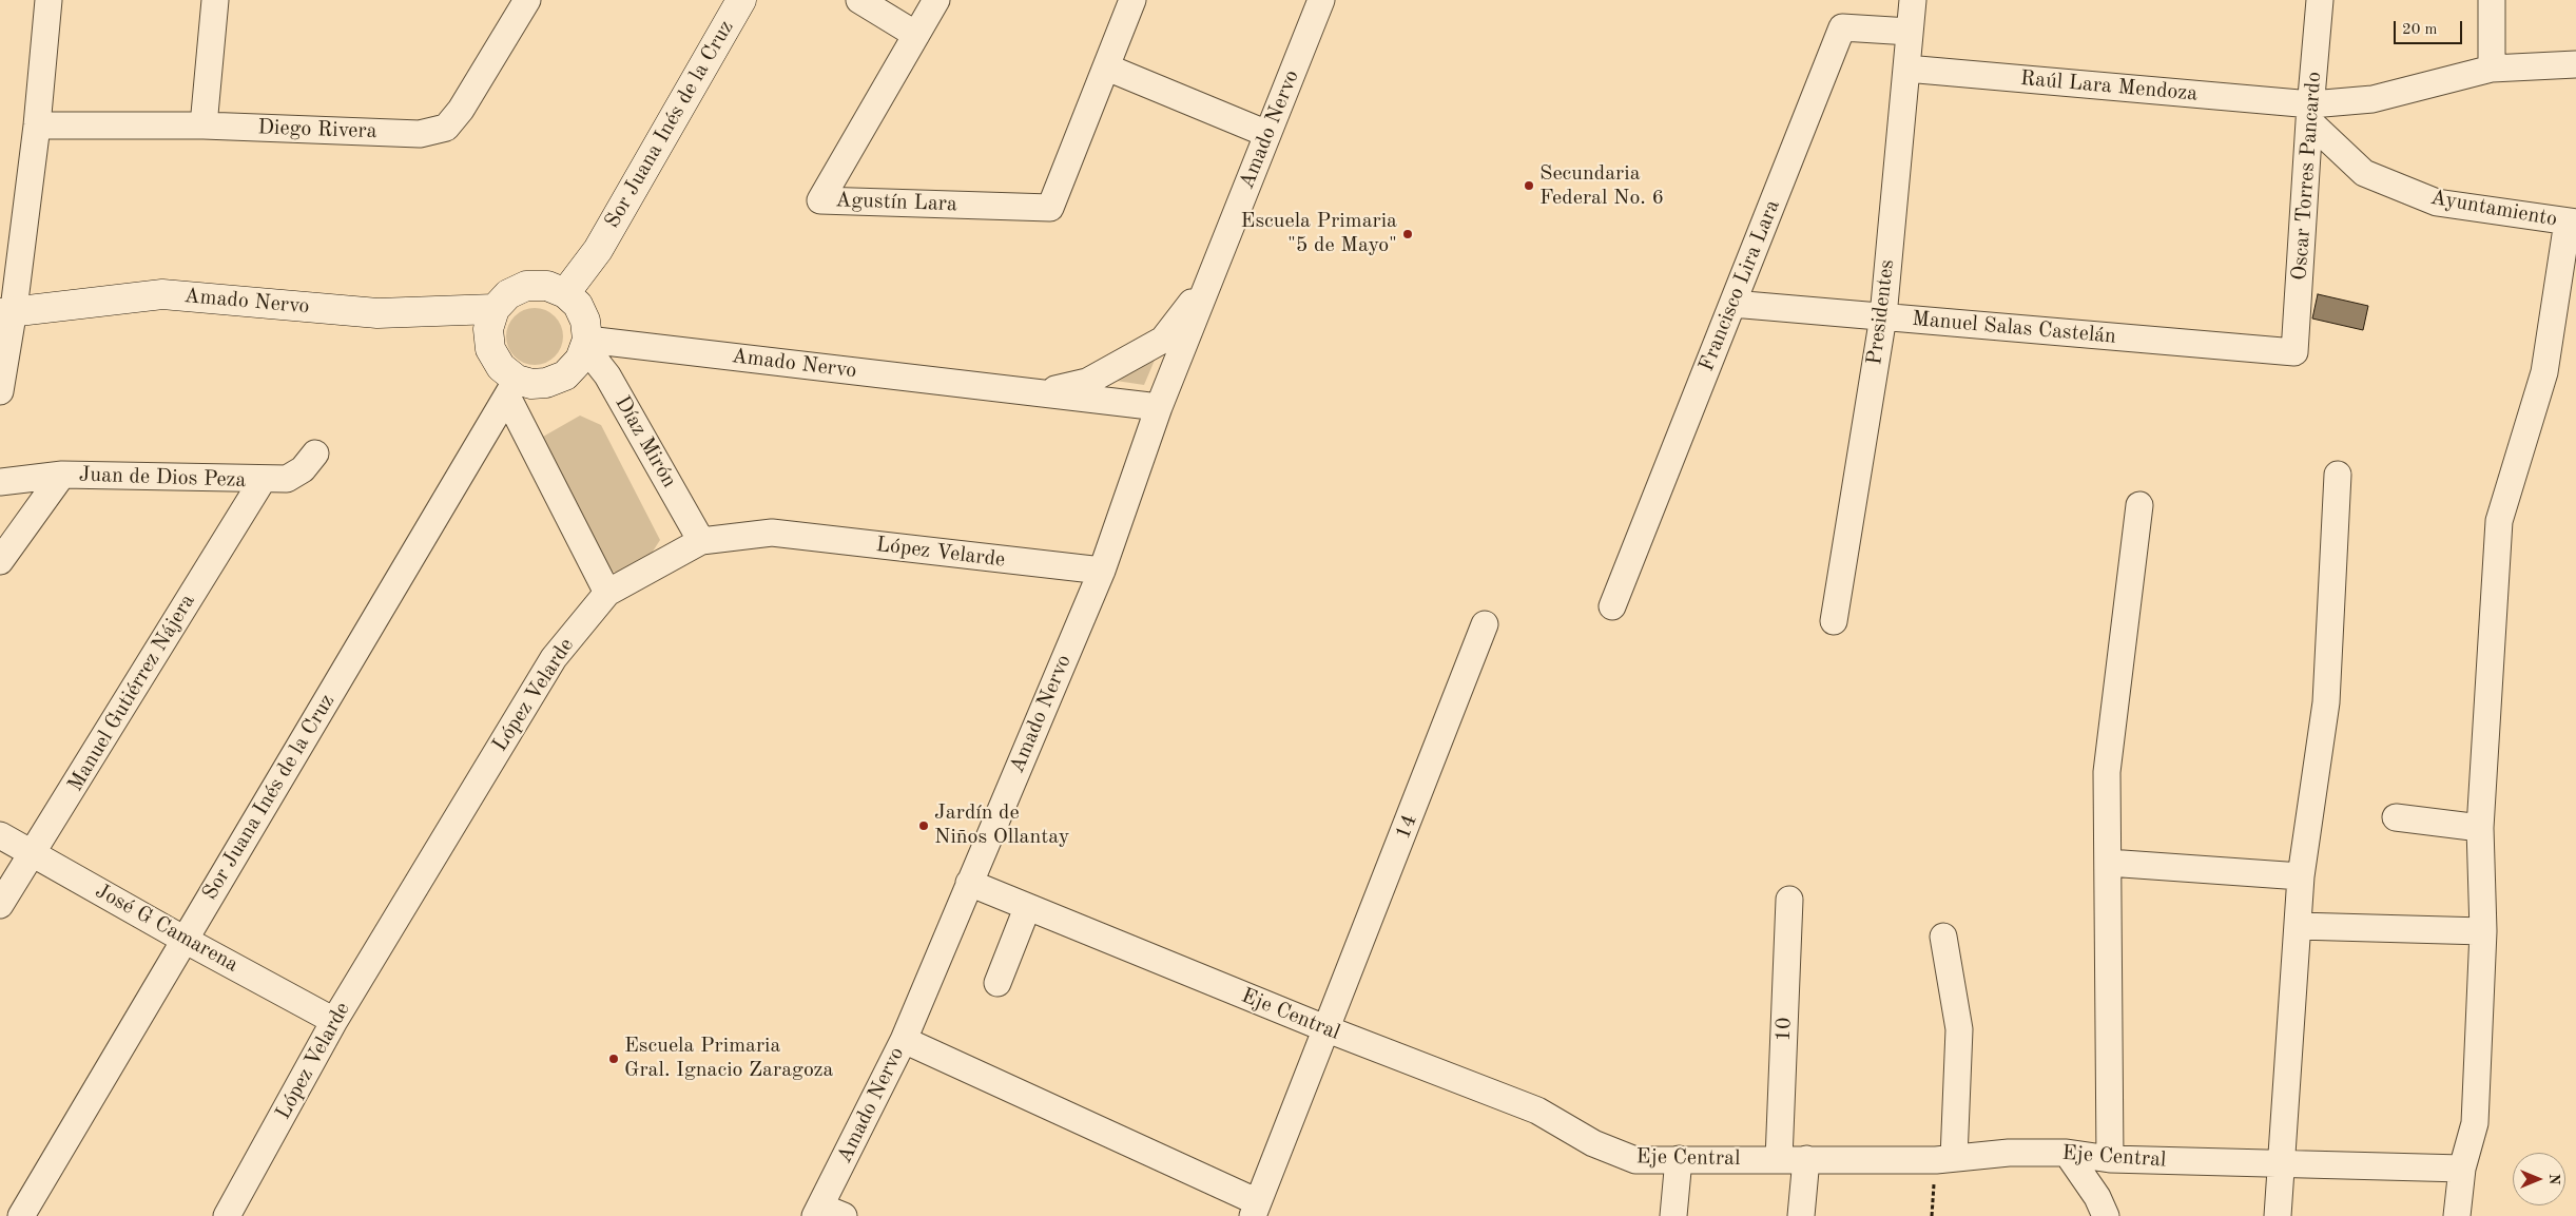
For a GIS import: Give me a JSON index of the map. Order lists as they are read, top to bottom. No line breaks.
{"streets":{"main road":["Sor Juana Inés de la Cruz","Amado Nervo"],"street":["Raúl Lara Mendoza","Diego Rivera","Oscar Torres Pancardo","Agustín Lara","Ayuntamiento","Francisco Lira Lara","Presidentes","Manuel Salas Castelán","Díaz Mirón","Juan de Dios Peza","López Velarde","Manuel Gutiérrez Nájera","14","José G Camarena","Eje Central","10"]},"crossings":[["Raúl Lara Mendoza","Oscar Torres Pancardo"],["Raúl Lara Mendoza","Ayuntamiento"],["Raúl Lara Mendoza","Presidentes"],["Sor Juana Inés de la Cruz","Amado Nervo"],["Sor Juana Inés de la Cruz","Díaz Mirón"],["Sor Juana Inés de la Cruz","José G Camarena"],["Amado Nervo","Díaz Mirón"],["Amado Nervo","López Velarde"],["Amado Nervo","Eje Central"],["Oscar Torres Pancardo","Ayuntamiento"],["Oscar Torres Pancardo","Manuel Salas Castelán"],["Francisco Lira Lara","Presidentes"],["Francisco Lira Lara","Manuel Salas Castelán"],["Presidentes","Manuel Salas Castelán"],["Díaz Mirón","López Velarde"],["Juan de Dios Peza","Manuel Gutiérrez Nájera"],["López Velarde","José G Camarena"],["Manuel Gutiérrez Nájera","José G Camarena"],["14","Eje Central"],["Eje Central","10"]],"places":["Secundaria Federal No. 6","Escuela Primaria \"5 de Mayo\"","Jardín de Niños Ollantay","Escuela Primaria Gral. Ignacio Zaragoza"],"scale_bar":"20 m","north":"right"}
